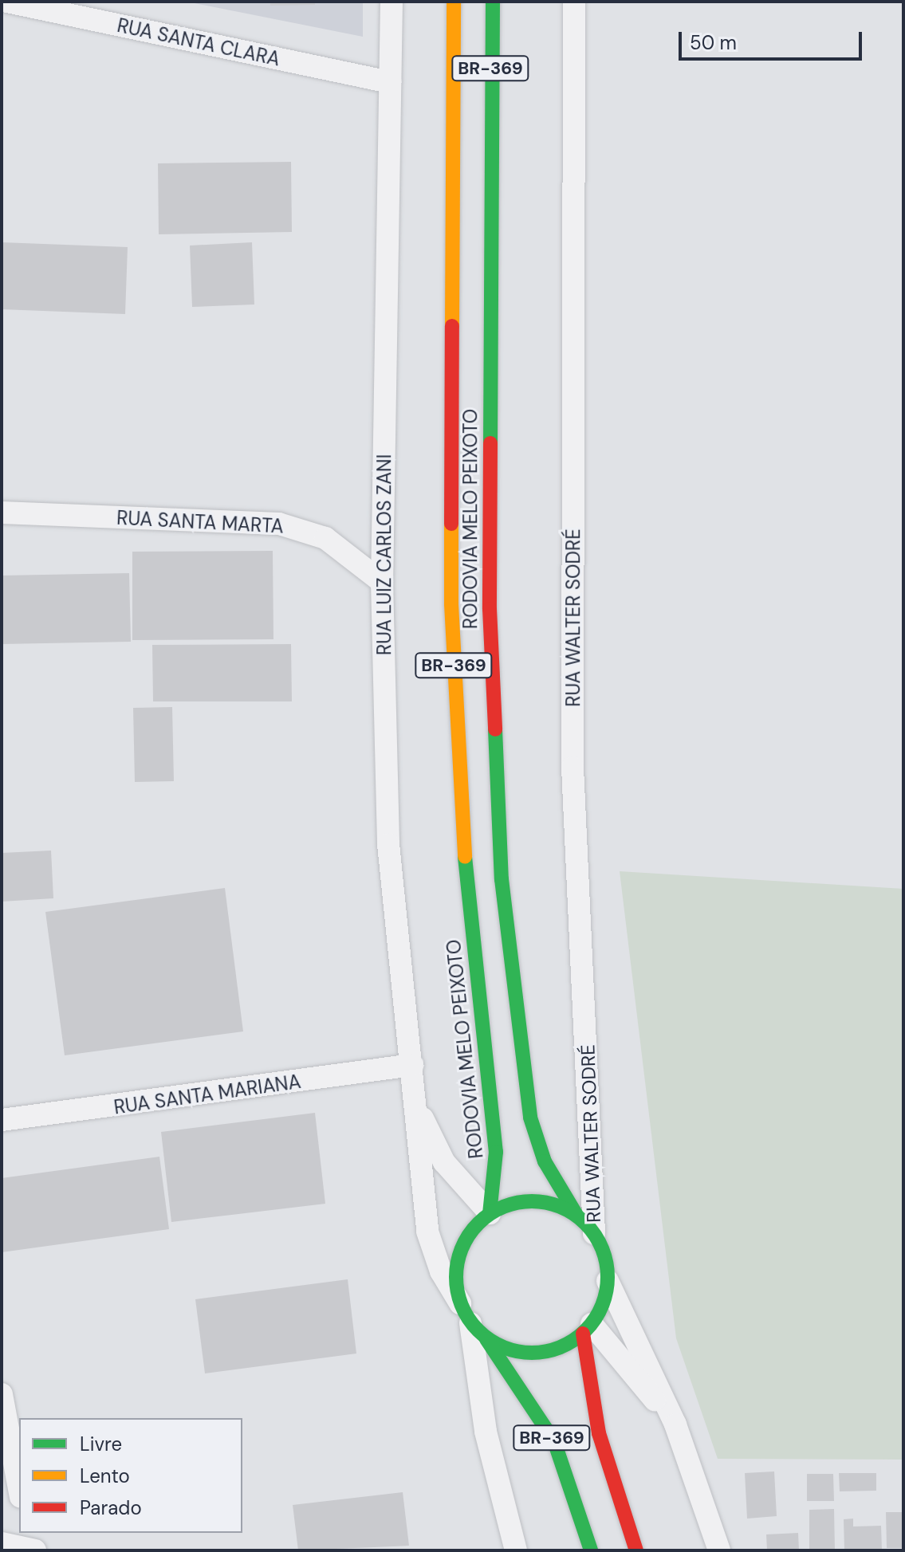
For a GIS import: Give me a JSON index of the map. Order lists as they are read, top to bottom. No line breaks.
{"streets":{"main road":["BR-369","RODOVIA MELO PEIXOTO"],"street":["RUA SANTA CLARA","RUA SANTA MARTA","RUA LUIZ CARLOS ZANI","RUA WALTER SODRÉ","RUA SANTA MARIANA"]},"crossings":[["RUA SANTA CLARA","RUA LUIZ CARLOS ZANI"],["BR-369","RODOVIA MELO PEIXOTO"],["BR-369","RUA LUIZ CARLOS ZANI"],["BR-369","RUA WALTER SODRÉ"],["RODOVIA MELO PEIXOTO","RUA LUIZ CARLOS ZANI"],["RODOVIA MELO PEIXOTO","RUA WALTER SODRÉ"],["RUA SANTA MARTA","RUA LUIZ CARLOS ZANI"],["RUA LUIZ CARLOS ZANI","RUA WALTER SODRÉ"],["RUA LUIZ CARLOS ZANI","RUA SANTA MARIANA"]],"legend":["Livre","Lento","Parado"],"scale_bar":"50 m"}
